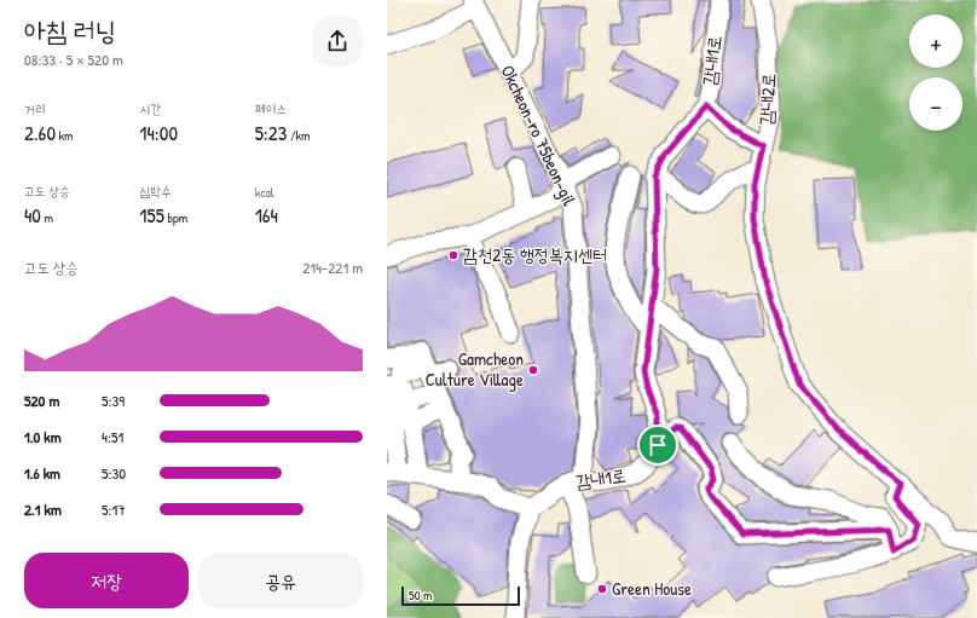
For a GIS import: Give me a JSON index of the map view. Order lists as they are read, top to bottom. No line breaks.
{"streets":{"street":["감내1로","감내2로","Okcheon-ro 75beon-gil"]},"crossings":[["감내1로","Okcheon-ro 75beon-gil"]],"places":["감천2동 행정복지센터","Gamcheon Culture Village","Green House"],"scale_bar":"50 m","page":{"heading":["아침 러닝","08:33 · 5 × 520 m"],"map_buttons":["+","−"],"stats":[["거리","2.60 km"],["시간","14:00"],["페이스","5:23 /km"],["고도 상승","40 m"],["심박수","155 bpm"],["kcal","164"]],"chart":["고도 상승","214–221 m"],"list":[{"name":"520 m","note":"5:39"},{"name":"1.0 km","note":"4:51"},{"name":"1.6 km","note":"5:30"},{"name":"2.1 km","note":"5:17"}],"buttons":["저장","공유"],"scale":"50 m"}}
